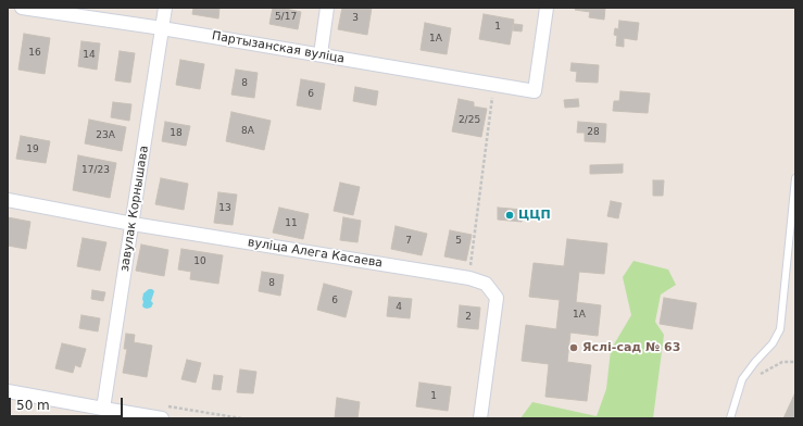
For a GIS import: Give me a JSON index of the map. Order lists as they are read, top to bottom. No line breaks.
{"streets":{"street":["Партызанская вуліца","завулак Корнышава","вуліца Алега Касаева"]},"crossings":[["Партызанская вуліца","завулак Корнышава"],["завулак Корнышава","вуліца Алега Касаева"]],"places":["ЦЦП","Яслі-сад № 63"],"house_numbers":["5/17","3","1","1А","16","14","8","6","2/25","8А","28","18","23А","19","17/23","13","11","7","5","10","8","6","4","1А","2","1"],"scale_bar":"50 m"}
